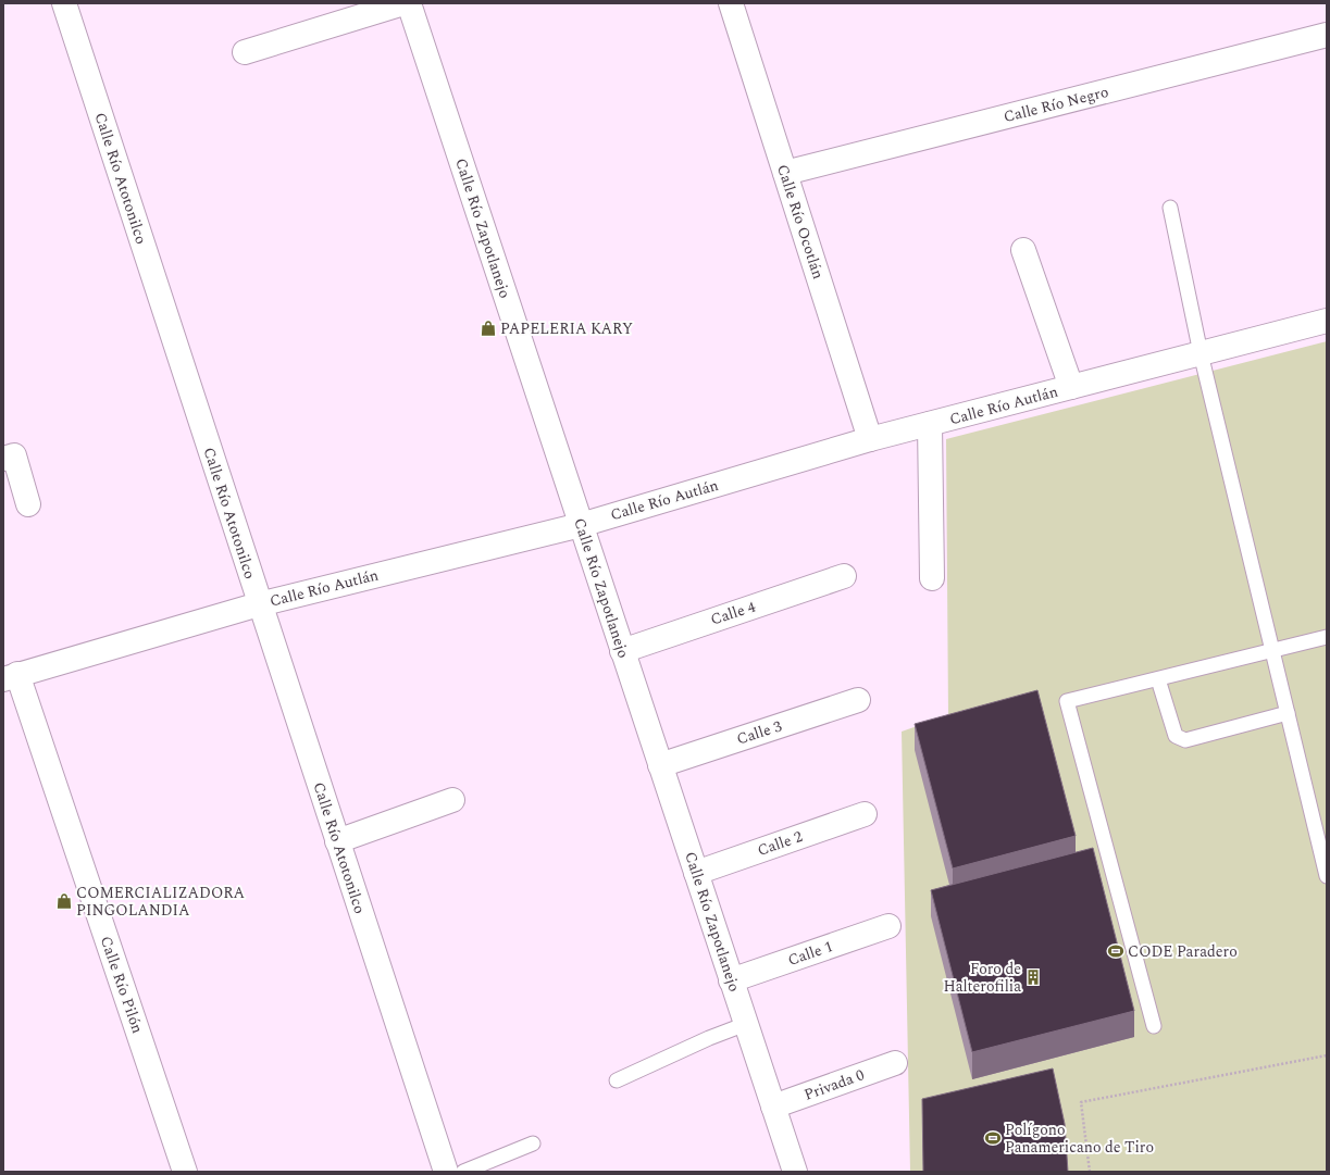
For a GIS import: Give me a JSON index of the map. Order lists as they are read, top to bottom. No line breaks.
{"streets":{"street":["Calle Río Negro","Calle Río Atotonilco","Calle Río Ocotlán","Calle Río Zapotlanejo","Calle Río Autlán","Calle 4","Calle 3","Calle 2","Calle 1","Calle Río Pilón","Privada 0"]},"crossings":[["Calle Río Negro","Calle Río Ocotlán"],["Calle Río Atotonilco","Calle Río Autlán"],["Calle Río Ocotlán","Calle Río Autlán"],["Calle Río Zapotlanejo","Calle Río Autlán"],["Calle Río Zapotlanejo","Calle 4"],["Calle Río Zapotlanejo","Calle 3"],["Calle Río Zapotlanejo","Calle 2"],["Calle Río Zapotlanejo","Calle 1"],["Calle Río Zapotlanejo","Privada 0"],["Calle Río Autlán","Calle Río Pilón"]],"places":{"shop":["PAPELERIA KARY","COMERCIALIZADORA PINGOLANDIA"],"sports":["CODE Paradero","Polígono Panamericano de Tiro"],"building":["Foro de Halterofilia"]}}
